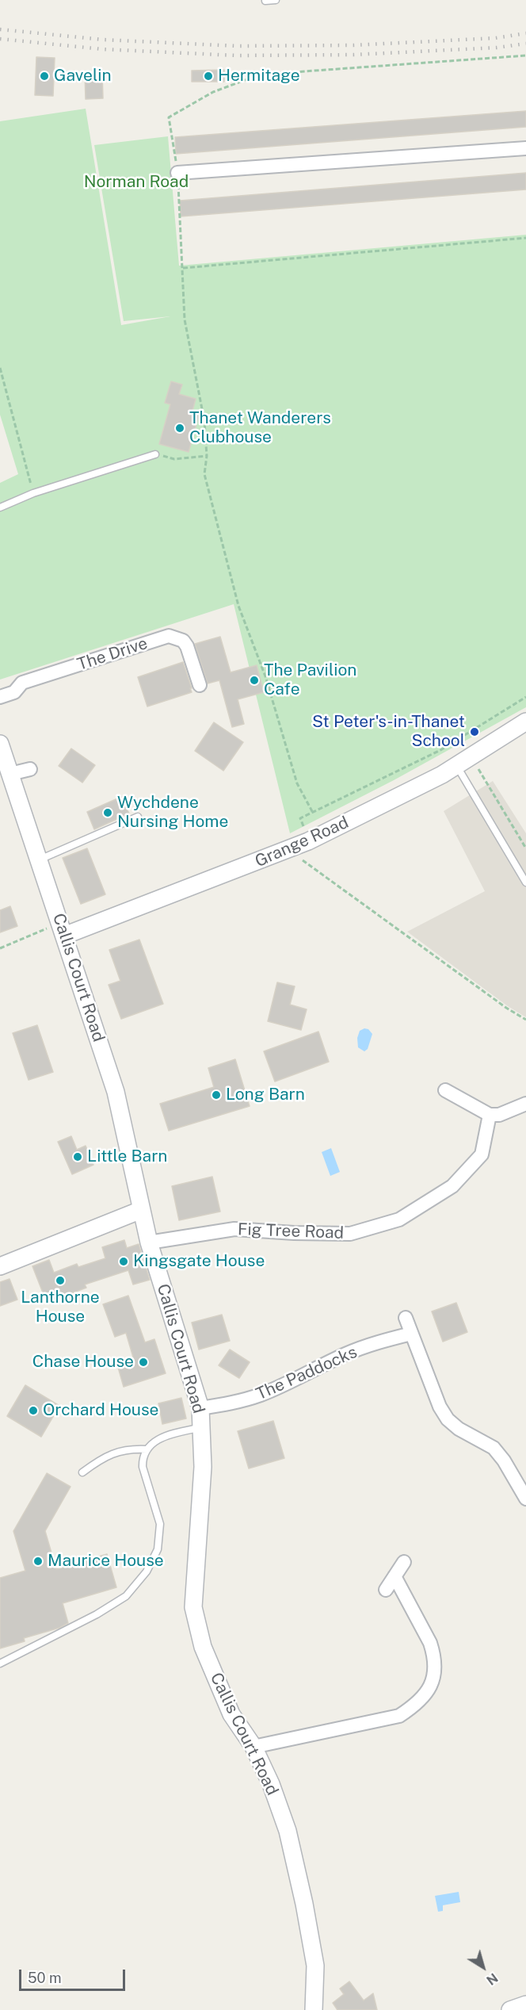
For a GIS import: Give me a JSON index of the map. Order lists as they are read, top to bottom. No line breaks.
{"streets":{"street":["The Drive","Grange Road","Callis Court Road","Fig Tree Road","The Paddocks"]},"crossings":[["Grange Road","Callis Court Road"],["Callis Court Road","Fig Tree Road"],["Callis Court Road","The Paddocks"]],"parks":["Norman Road"],"places":["Gavelin","Hermitage","Thanet Wanderers Clubhouse","The Pavilion Cafe","St Peter's-in-Thanet School","Wychdene Nursing Home","Long Barn","Little Barn","Kingsgate House","Lanthorne House","Chase House","Orchard House","Maurice House"],"scale_bar":"50 m","north":"bottom right"}
